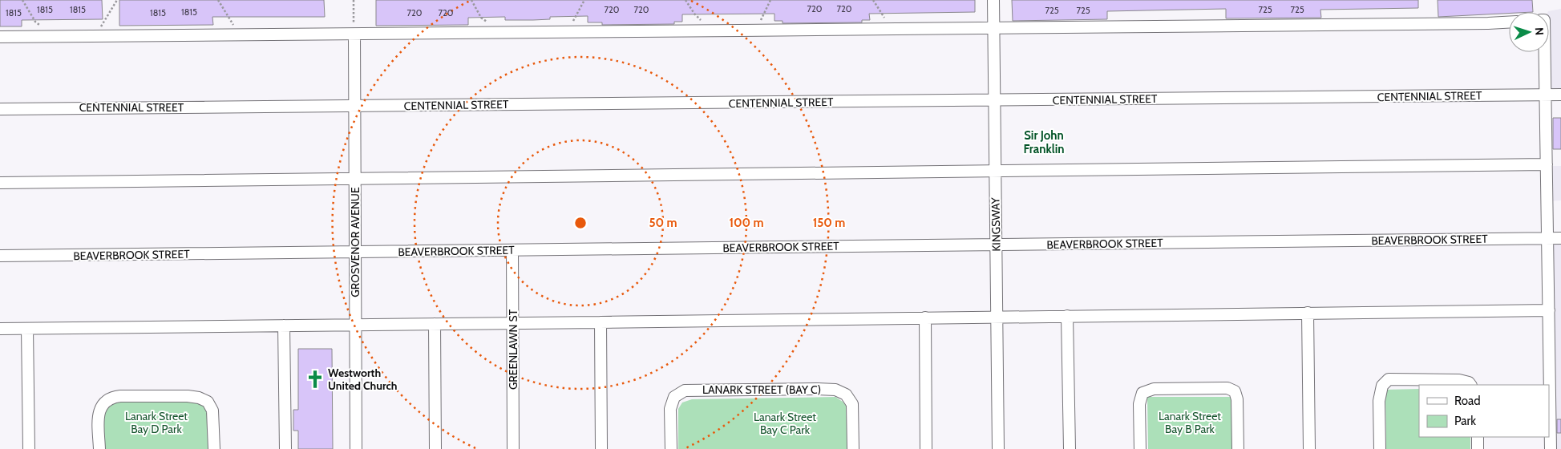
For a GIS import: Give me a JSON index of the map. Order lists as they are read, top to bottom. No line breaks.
{"streets":{"street":["CENTENNIAL STREET","KINGSWAY","BEAVERBROOK STREET","GROSVENOR AVENUE","GREENLAWN ST","LANARK STREET (BAY C)"]},"crossings":[["CENTENNIAL STREET","KINGSWAY"],["CENTENNIAL STREET","GROSVENOR AVENUE"],["KINGSWAY","BEAVERBROOK STREET"],["BEAVERBROOK STREET","GROSVENOR AVENUE"],["BEAVERBROOK STREET","GREENLAWN ST"]],"districts":["Sir John Franklin"],"parks":["Lanark Street Bay D Park","Lanark Street Bay B Park","Lanark Street Bay C Park"],"places":{"church":["Westworth United Church"]},"house_numbers":["720","720","1815","1815","720","720","725","725","725","725","1815","1815","1815","720","720"],"legend":["Road","Park"],"north":"right","rings":["50 m","100 m","150 m"]}
